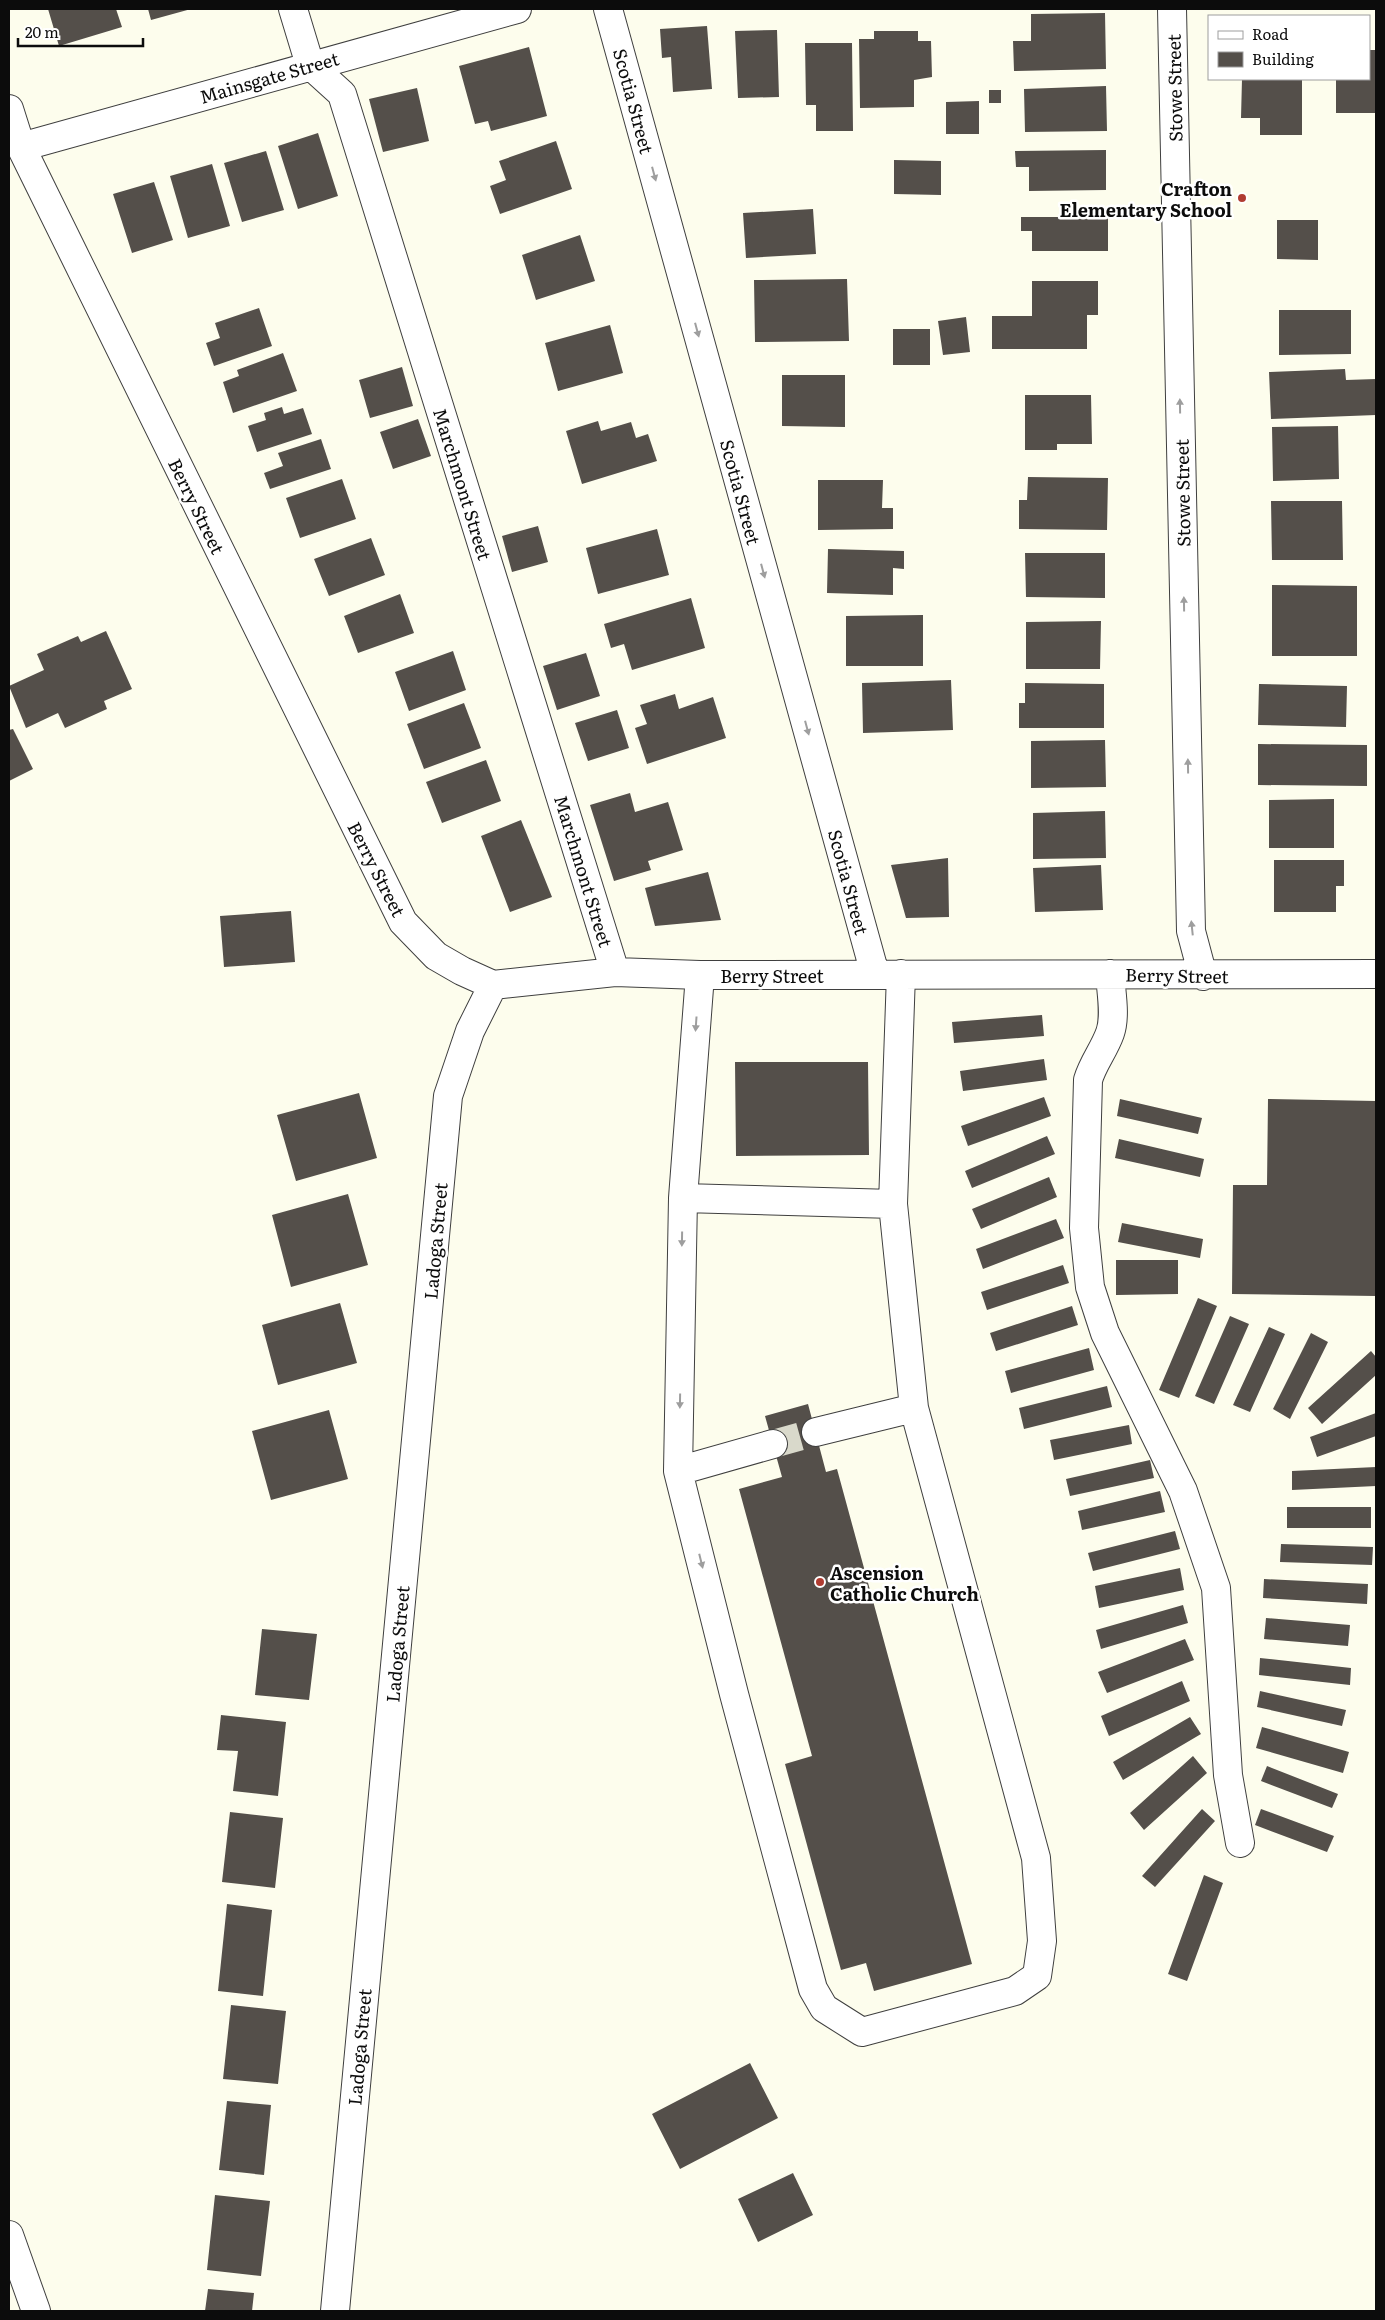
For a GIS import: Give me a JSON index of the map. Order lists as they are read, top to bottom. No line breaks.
{"streets":{"street":["Mainsgate Street","Stowe Street","Scotia Street","Marchmont Street","Berry Street","Ladoga Street"]},"crossings":[["Mainsgate Street","Marchmont Street"],["Mainsgate Street","Berry Street"],["Stowe Street","Berry Street"],["Scotia Street","Berry Street"],["Marchmont Street","Berry Street"],["Berry Street","Ladoga Street"]],"one_way":["Stowe Street"],"places":["Crafton Elementary School","Ascension Catholic Church"],"legend":["Road","Building"],"scale_bar":"20 m"}
